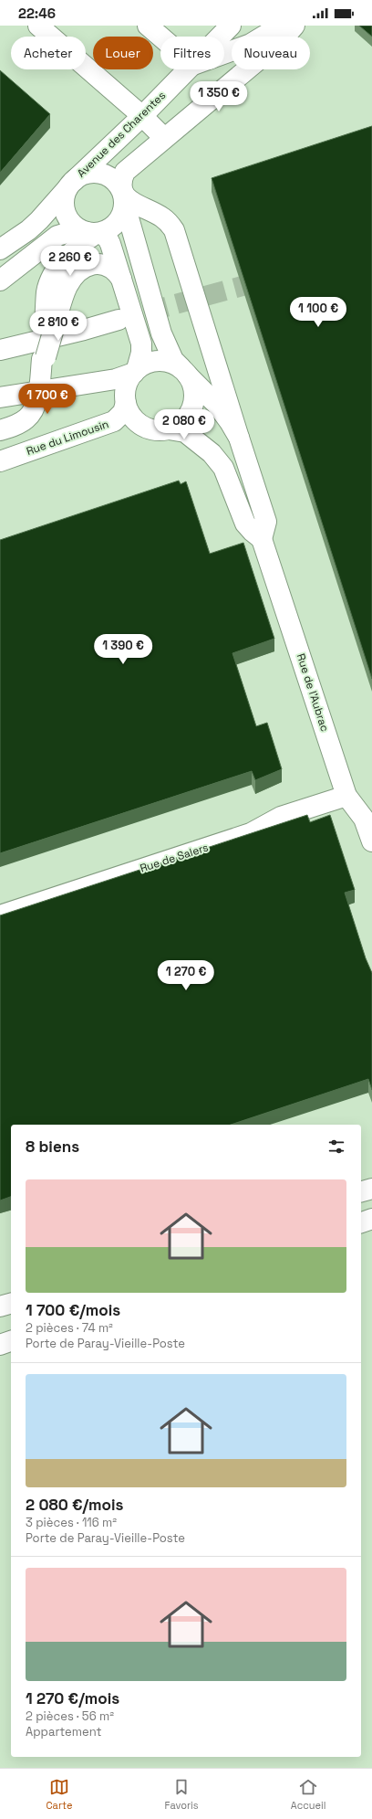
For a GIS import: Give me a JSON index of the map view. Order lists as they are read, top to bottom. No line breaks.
{"streets":{"street":["Avenue des Charentes","Rue du Limousin","Rue de l'Aubrac","Rue de Salers"]},"crossings":[["Rue du Limousin","Rue de l'Aubrac"],["Rue de l'Aubrac","Rue de Salers"]],"page":{"status":"22:46","chip":["Acheter","Louer","Filtres","Nouveau"],"price":["1 350 €","2 260 €","1 100 €","2 810 €","1 700 €","2 080 €","1 390 €","1 270 €"],"heading":"8 biens","list":[{"name":"1 700 €/mois","note":"2 pièces · 74 m² · Porte de Paray-Vieille-Poste"},{"name":"2 080 €/mois","note":"3 pièces · 116 m² · Porte de Paray-Vieille-Poste"},{"name":"1 270 €/mois","note":"2 pièces · 56 m² · Appartement"}],"tabs":["Carte","Favoris","Accueil"]}}
